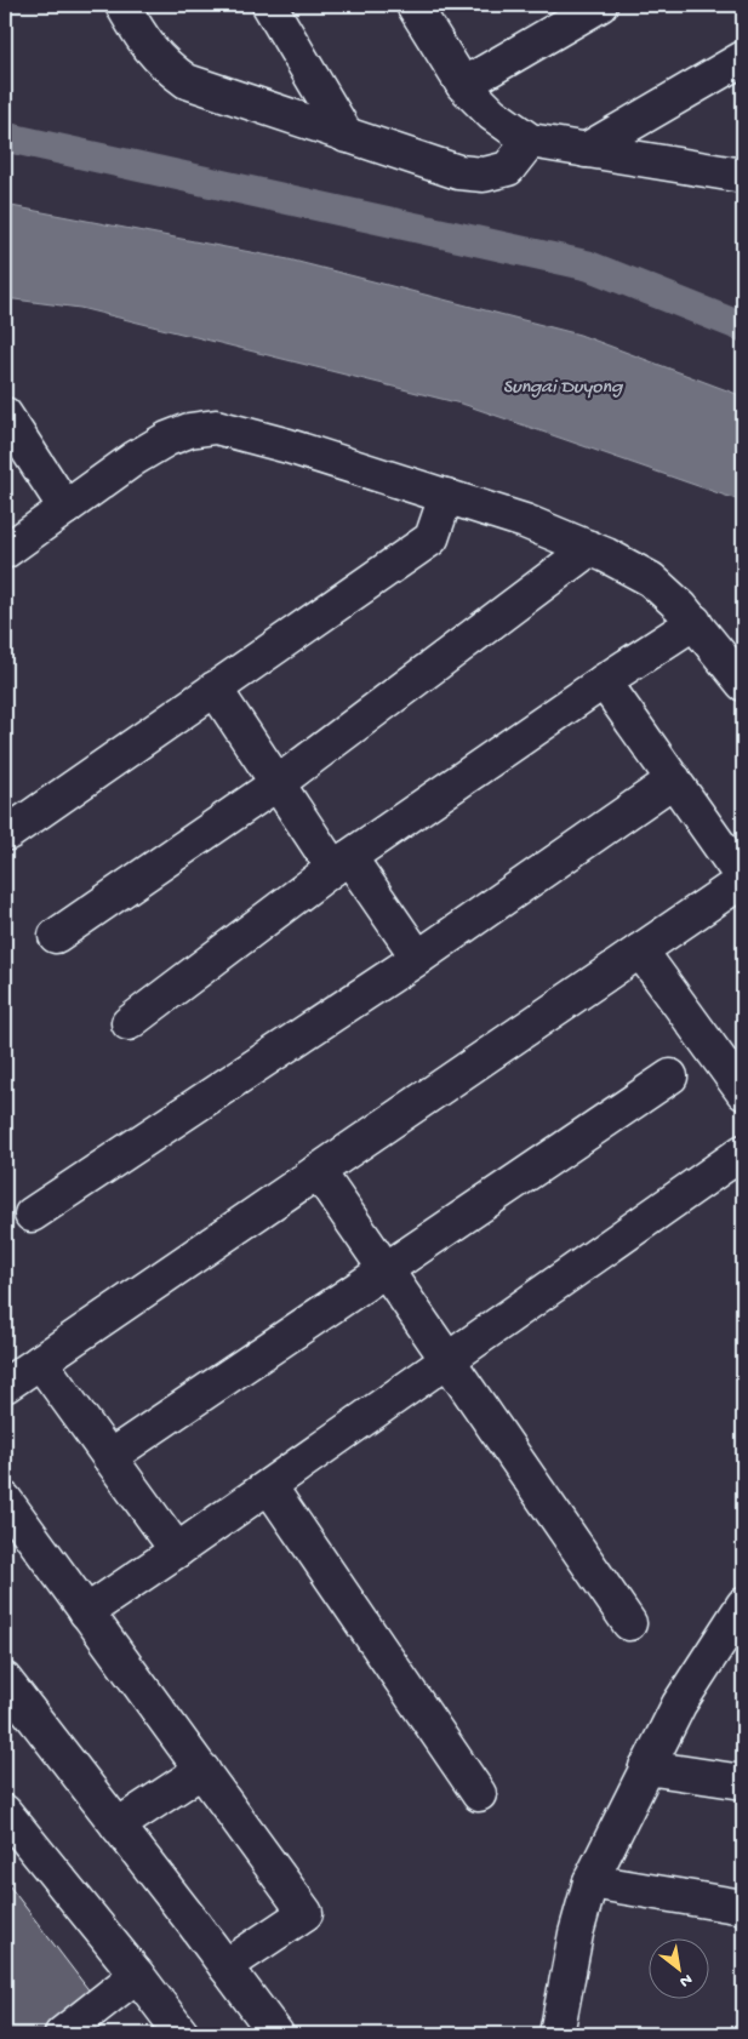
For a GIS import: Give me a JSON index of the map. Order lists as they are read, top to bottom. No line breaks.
{"water":["Sungai Duyong"],"north":"bottom right"}
